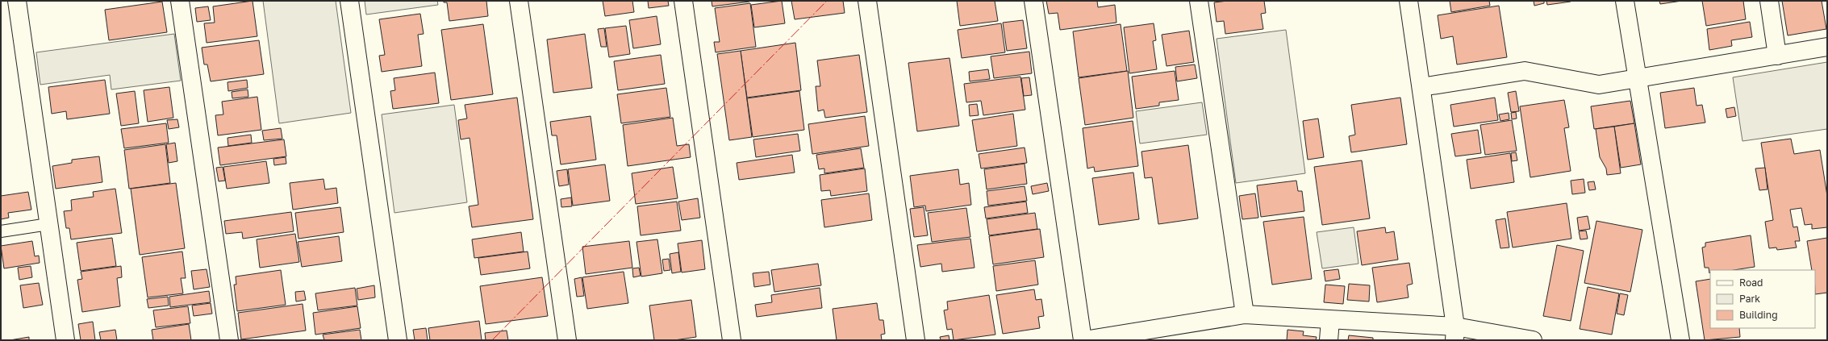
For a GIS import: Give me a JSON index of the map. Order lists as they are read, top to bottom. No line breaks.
{"legend":["Road","Park","Building"]}
